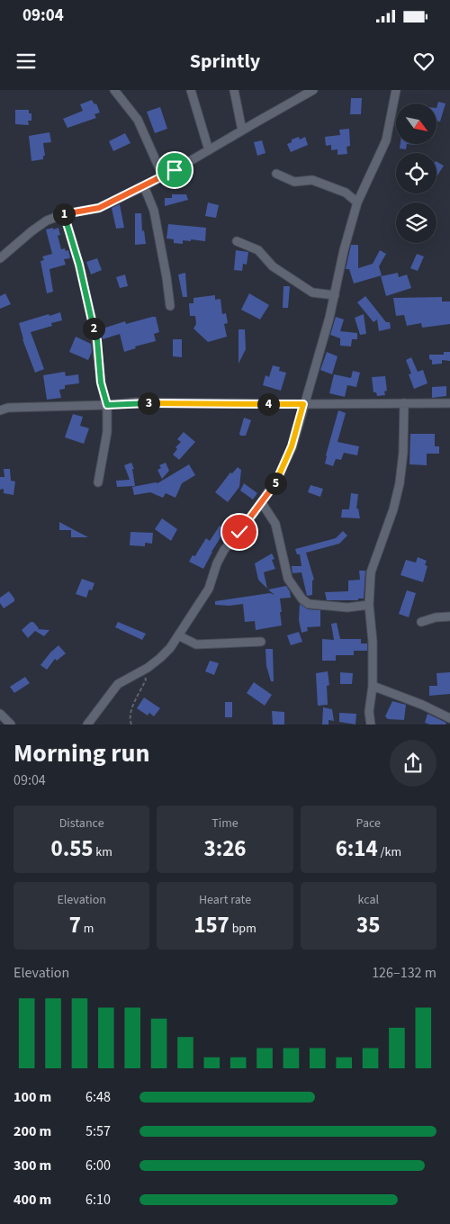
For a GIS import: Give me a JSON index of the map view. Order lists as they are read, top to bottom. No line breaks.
{"north":"bottom right","page":{"status":"09:04","header":"Sprintly","pins":["1","2","3","4","5"],"heading":["Morning run","09:04"],"stats":[["Distance","0.55 km"],["Time","3:26"],["Pace","6:14 /km"],["Elevation","7 m"],["Heart rate","157 bpm"],["kcal","35"]],"chart":["Elevation","126–132 m"],"list":[{"name":"100 m","note":"6:48"},{"name":"200 m","note":"5:57"},{"name":"300 m","note":"6:00"},{"name":"400 m","note":"6:10"}]}}
